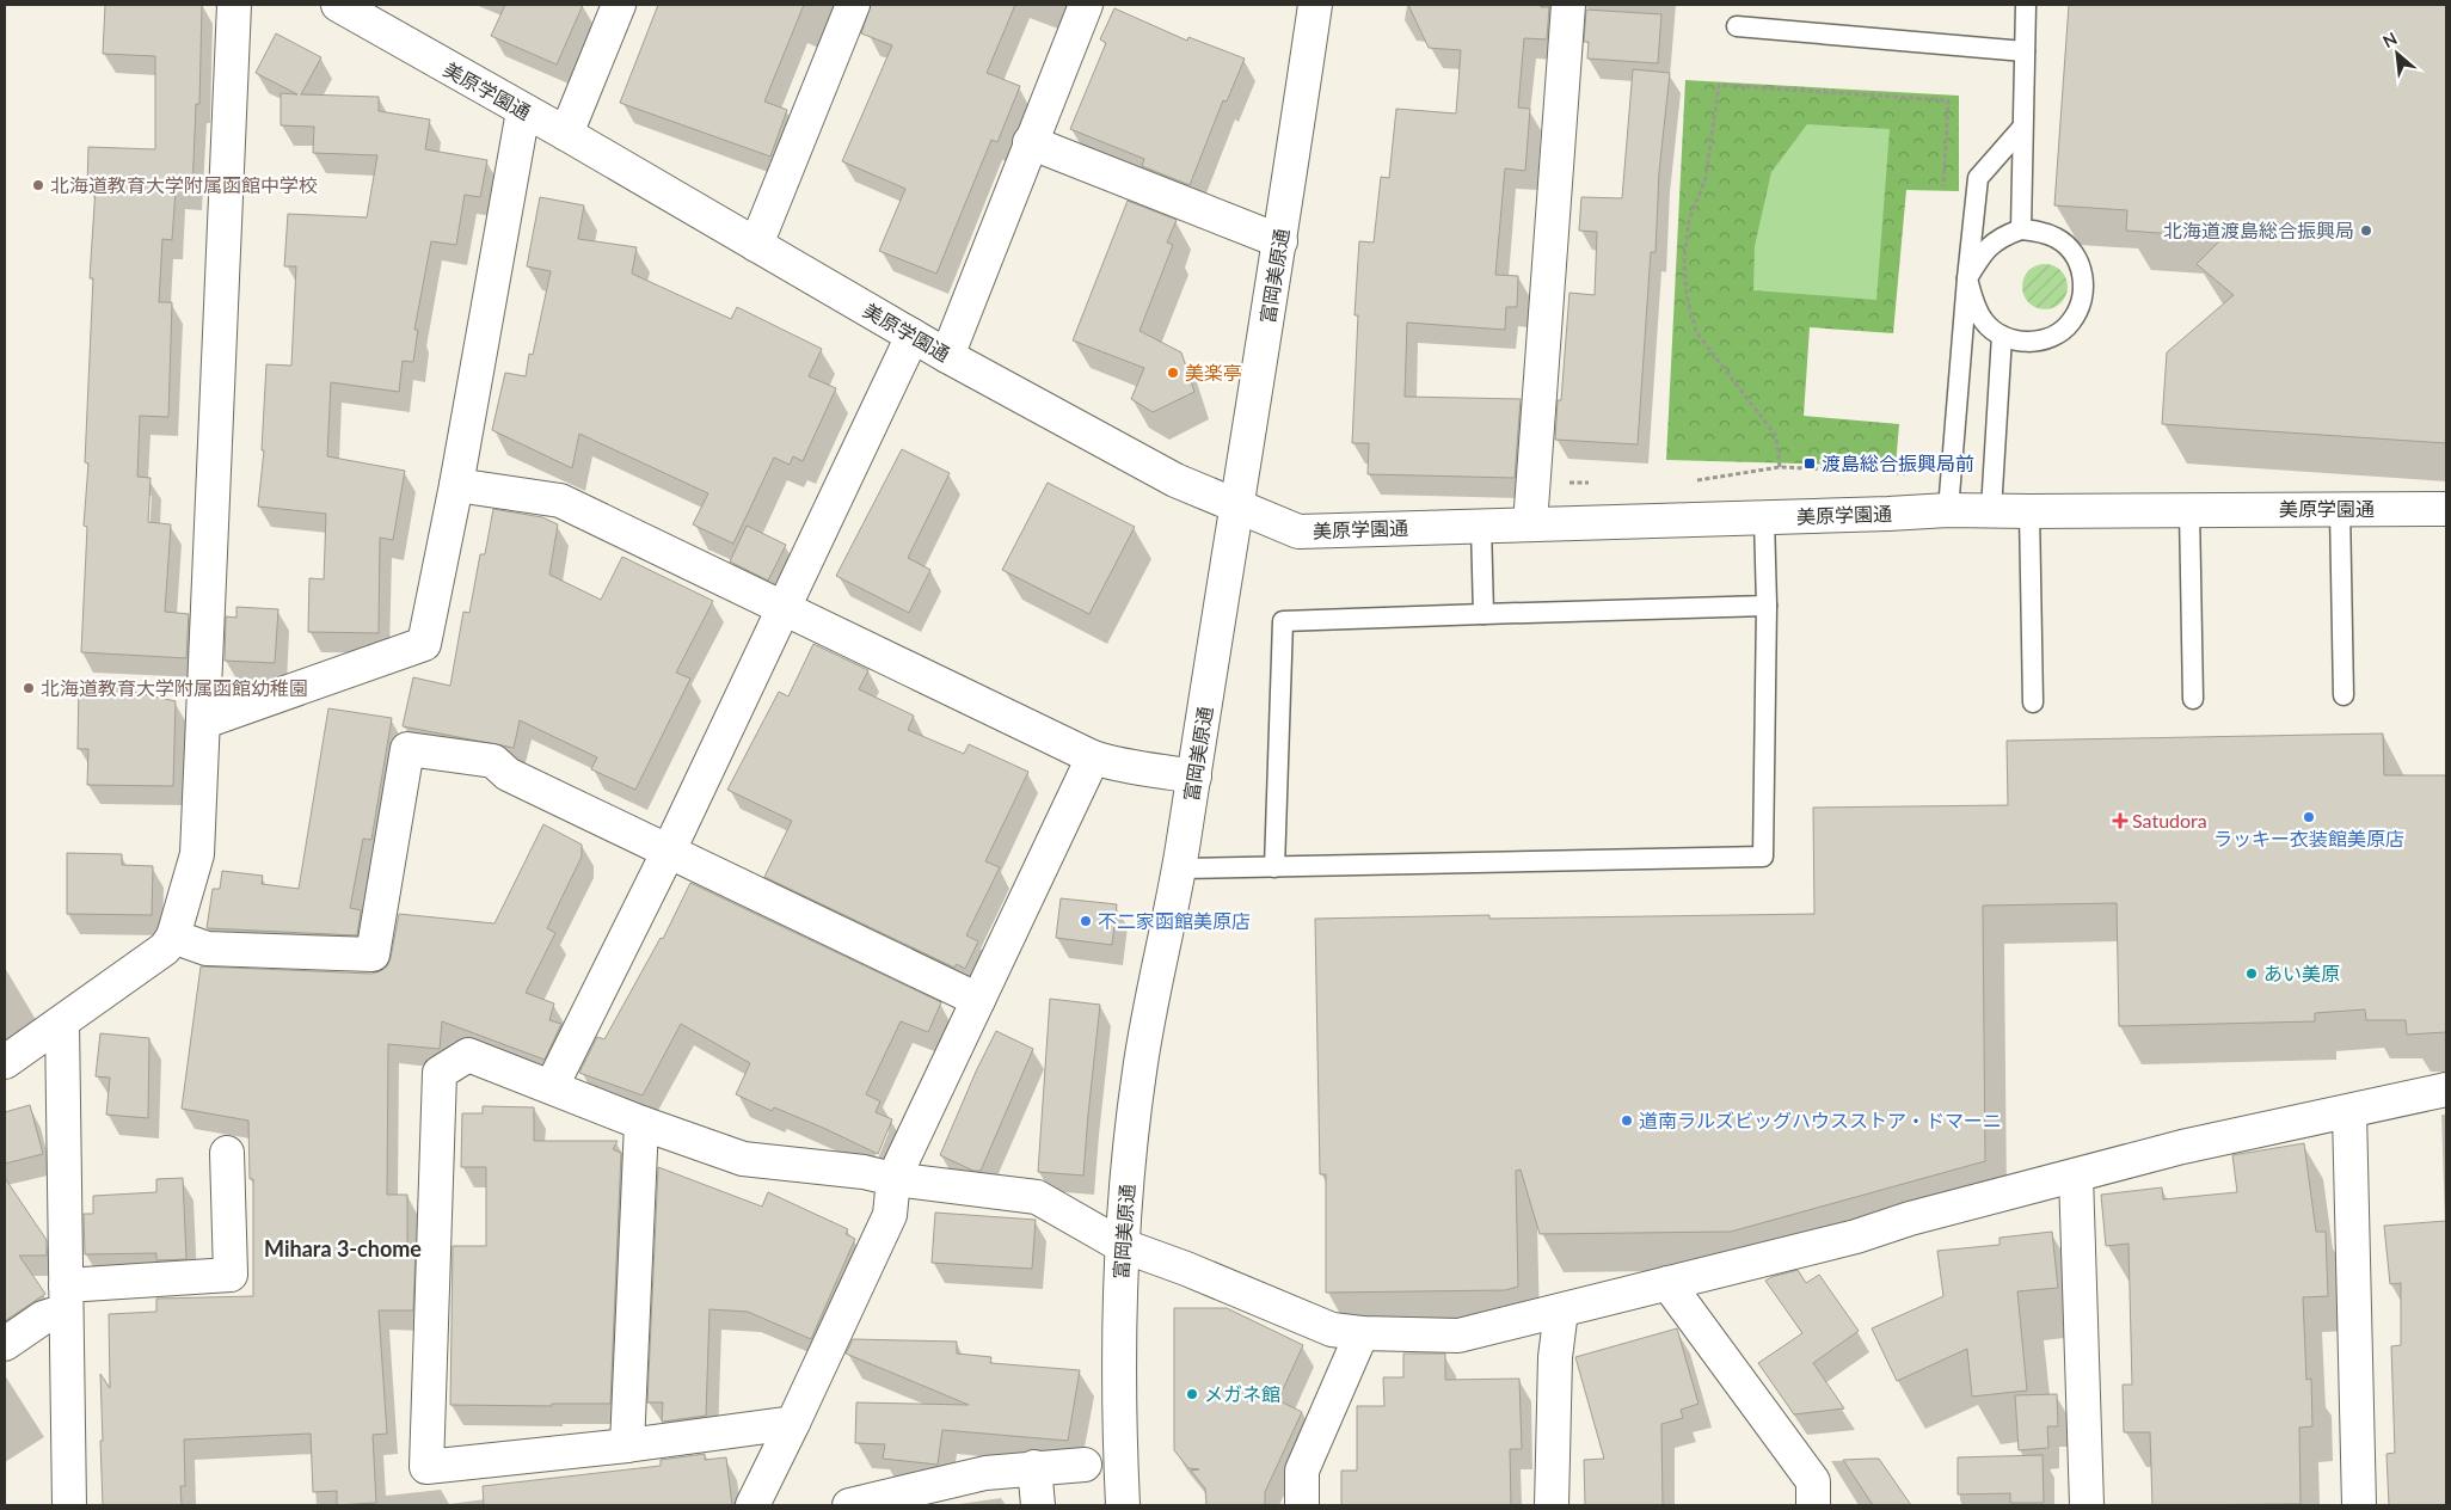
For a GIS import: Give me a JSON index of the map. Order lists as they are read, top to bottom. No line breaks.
{"streets":{"street":["美原学園通","富岡美原通"]},"crossings":[["美原学園通","富岡美原通"]],"districts":["Mihara 3-chome"],"places":{"other":["北海道教育大学附属函館中学校","北海道渡島総合振興局","美楽亭","北海道教育大学附属函館幼稚園","ラッキー衣装館美原店","不二家函館美原店","あい美原","道南ラルズビッグハウスストア・ドマーニ","メガネ館"],"transit":["渡島総合振興局前"],"health":["Satudora"]},"north":"top left"}
